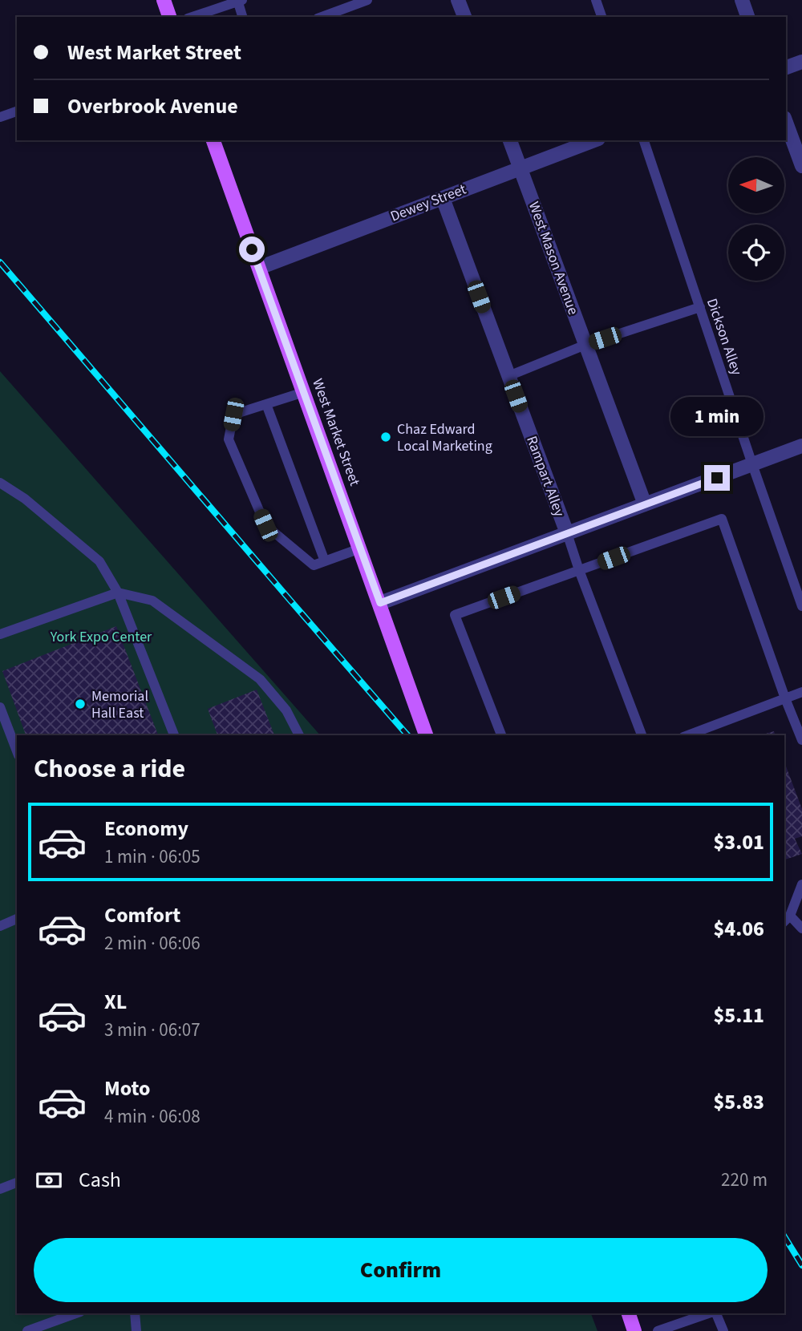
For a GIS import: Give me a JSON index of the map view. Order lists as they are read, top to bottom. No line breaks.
{"streets":{"main road":["West Market Street"],"street":["Dewey Street","West Mason Avenue","Rampart Alley"],"lane":["Dickson Alley"]},"crossings":[["Dewey Street","West Mason Avenue"],["Dewey Street","West Market Street"],["Dewey Street","Rampart Alley"]],"parks":["York Expo Center"],"places":["Chaz Edward Local Marketing","Memorial Hall East"],"north":"left","page":{"banner":["West Market Street","Overbrook Avenue"],"bubble":"1 min","heading":"Choose a ride","list":[{"name":"Economy","note":"1 min · 06:05","value":"$3.01"},{"name":"Comfort","note":"2 min · 06:06","value":"$4.06"},{"name":"XL","note":"3 min · 06:07","value":"$5.11"},{"name":"Moto","note":"4 min · 06:08","value":"$5.83"}],"pay":["Cash","220 m"],"buttons":"Confirm"}}
